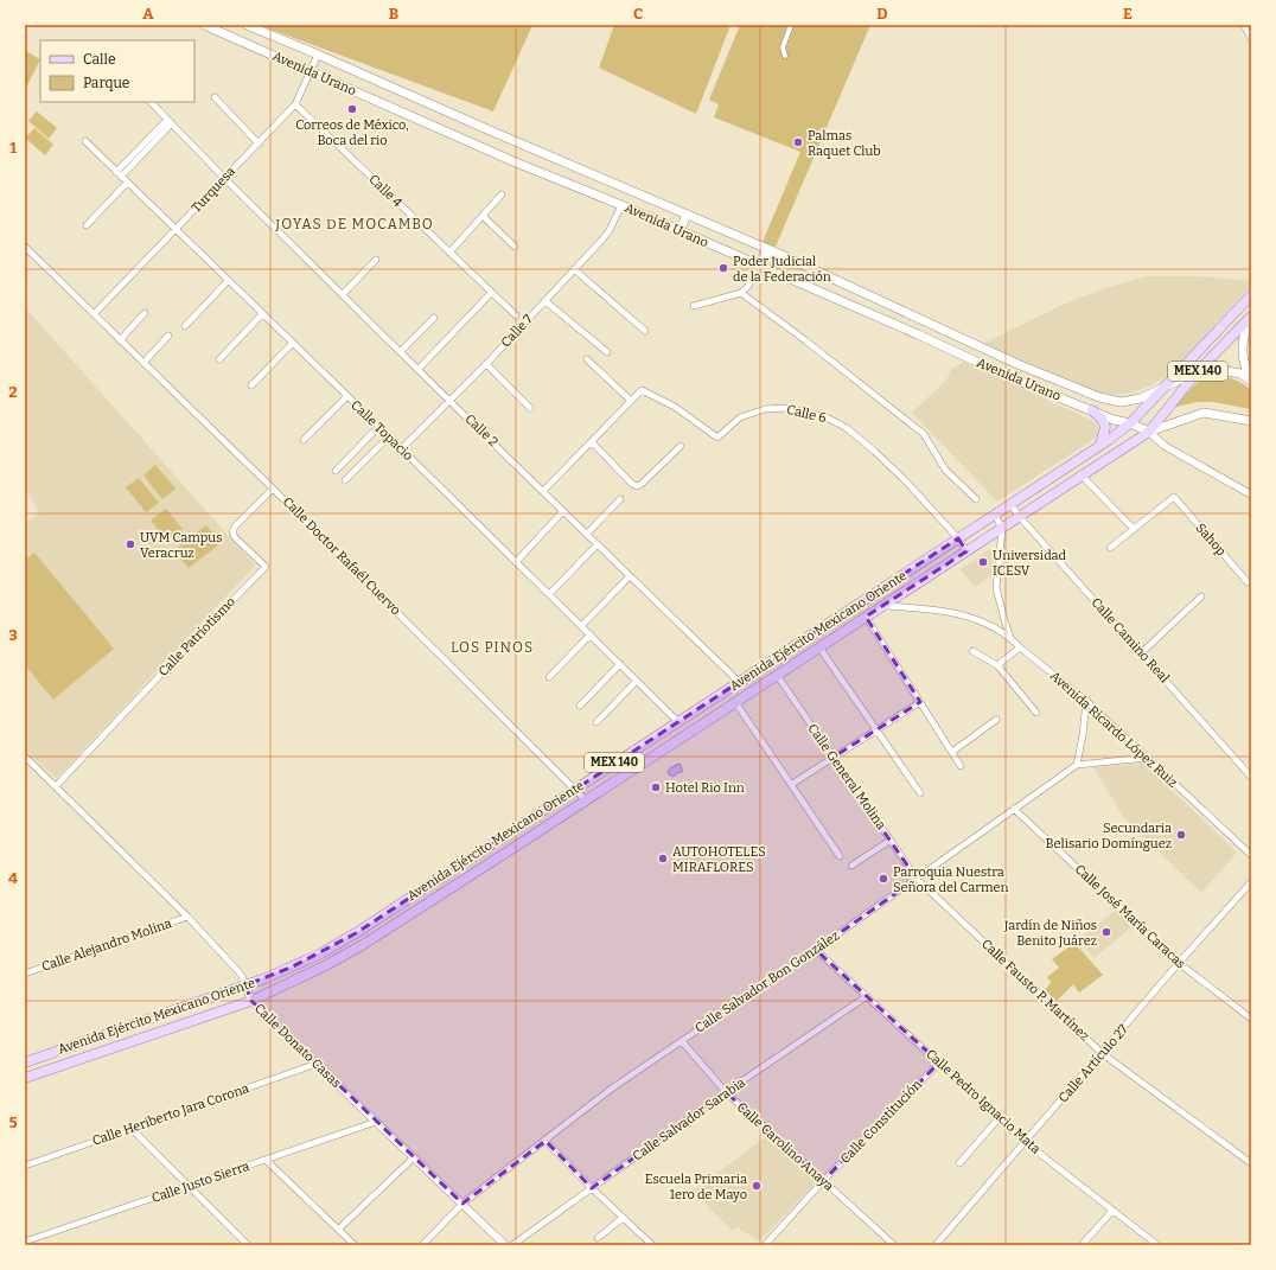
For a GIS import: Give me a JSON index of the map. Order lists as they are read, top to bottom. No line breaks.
{"streets":{"main road":["Avenida Urano","MEX 140","Avenida Ejército Mexicano Oriente"],"street":["Turquesa","Calle 4","Calle 7","Calle 6","Calle Topacio","Calle 2","Sahop","Calle Doctor Rafaél Cuervo","Calle Patriotismo","Calle Camino Real","Avenida Ricardo López Ruiz","Calle General Molina","Calle José María Caracas","Calle Alejandro Molina","Calle Salvador Bon González","Calle Fausto P. Martínez","Calle Donato Casas","Calle Artículo 27","Calle Pedro Ignacio Mata","Calle Heriberto Jara Corona","Calle Salvador Sarabia","Calle Constitución","Calle Carolino Anaya","Calle Justo Sierra"]},"crossings":[["Avenida Urano","Turquesa"],["Avenida Urano","Calle 7"],["Avenida Urano","MEX 140"],["Avenida Urano","Avenida Ejército Mexicano Oriente"],["Turquesa","Calle 4"],["Turquesa","Calle Topacio"],["Turquesa","Calle 2"],["Turquesa","Calle Doctor Rafaél Cuervo"],["Calle 7","Calle Topacio"],["Calle 7","Calle 2"],["MEX 140","Avenida Ejército Mexicano Oriente"],["Calle 6","Calle 2"],["Calle 6","Avenida Ejército Mexicano Oriente"],["Calle Topacio","Avenida Ejército Mexicano Oriente"],["Calle 2","Avenida Ejército Mexicano Oriente"],["Calle Doctor Rafaél Cuervo","Avenida Ejército Mexicano Oriente"],["Calle Doctor Rafaél Cuervo","Calle Patriotismo"],["Avenida Ejército Mexicano Oriente","Calle Camino Real"],["Avenida Ejército Mexicano Oriente","Avenida Ricardo López Ruiz"],["Avenida Ejército Mexicano Oriente","Calle General Molina"],["Avenida Ejército Mexicano Oriente","Calle Donato Casas"],["Calle Patriotismo","Calle Donato Casas"],["Avenida Ricardo López Ruiz","Calle Salvador Bon González"],["Calle General Molina","Calle Salvador Bon González"],["Calle General Molina","Calle Fausto P. Martínez"],["Calle José María Caracas","Calle Salvador Bon González"],["Calle José María Caracas","Calle Artículo 27"],["Calle Alejandro Molina","Calle Donato Casas"],["Calle Salvador Bon González","Calle Fausto P. Martínez"],["Calle Salvador Bon González","Calle Donato Casas"],["Calle Salvador Bon González","Calle Pedro Ignacio Mata"],["Calle Salvador Bon González","Calle Carolino Anaya"],["Calle Fausto P. Martínez","Calle Artículo 27"],["Calle Donato Casas","Calle Heriberto Jara Corona"],["Calle Donato Casas","Calle Justo Sierra"],["Calle Artículo 27","Calle Pedro Ignacio Mata"],["Calle Pedro Ignacio Mata","Calle Salvador Sarabia"],["Calle Pedro Ignacio Mata","Calle Constitución"],["Calle Salvador Sarabia","Calle Carolino Anaya"],["Calle Constitución","Calle Carolino Anaya"]],"districts":["JOYAS DE MOCAMBO","LOS PINOS"],"places":["Correos de México, Boca del rio","Palmas Raquet Club","Poder Judicial de la Federación","UVM Campus Veracruz","Universidad ICESV","Hotel Rio Inn","Secundaria Belisario Domínguez","AUTOHOTELES MIRAFLORES","Parroquia Nuestra Señora del Carmen","Jardín de Niños Benito Juárez","Escuela Primaria 1ero de Mayo"],"legend":["Calle","Parque"],"grid":{"columns":["A","B","C","D","E"],"rows":["1","2","3","4","5"]}}
